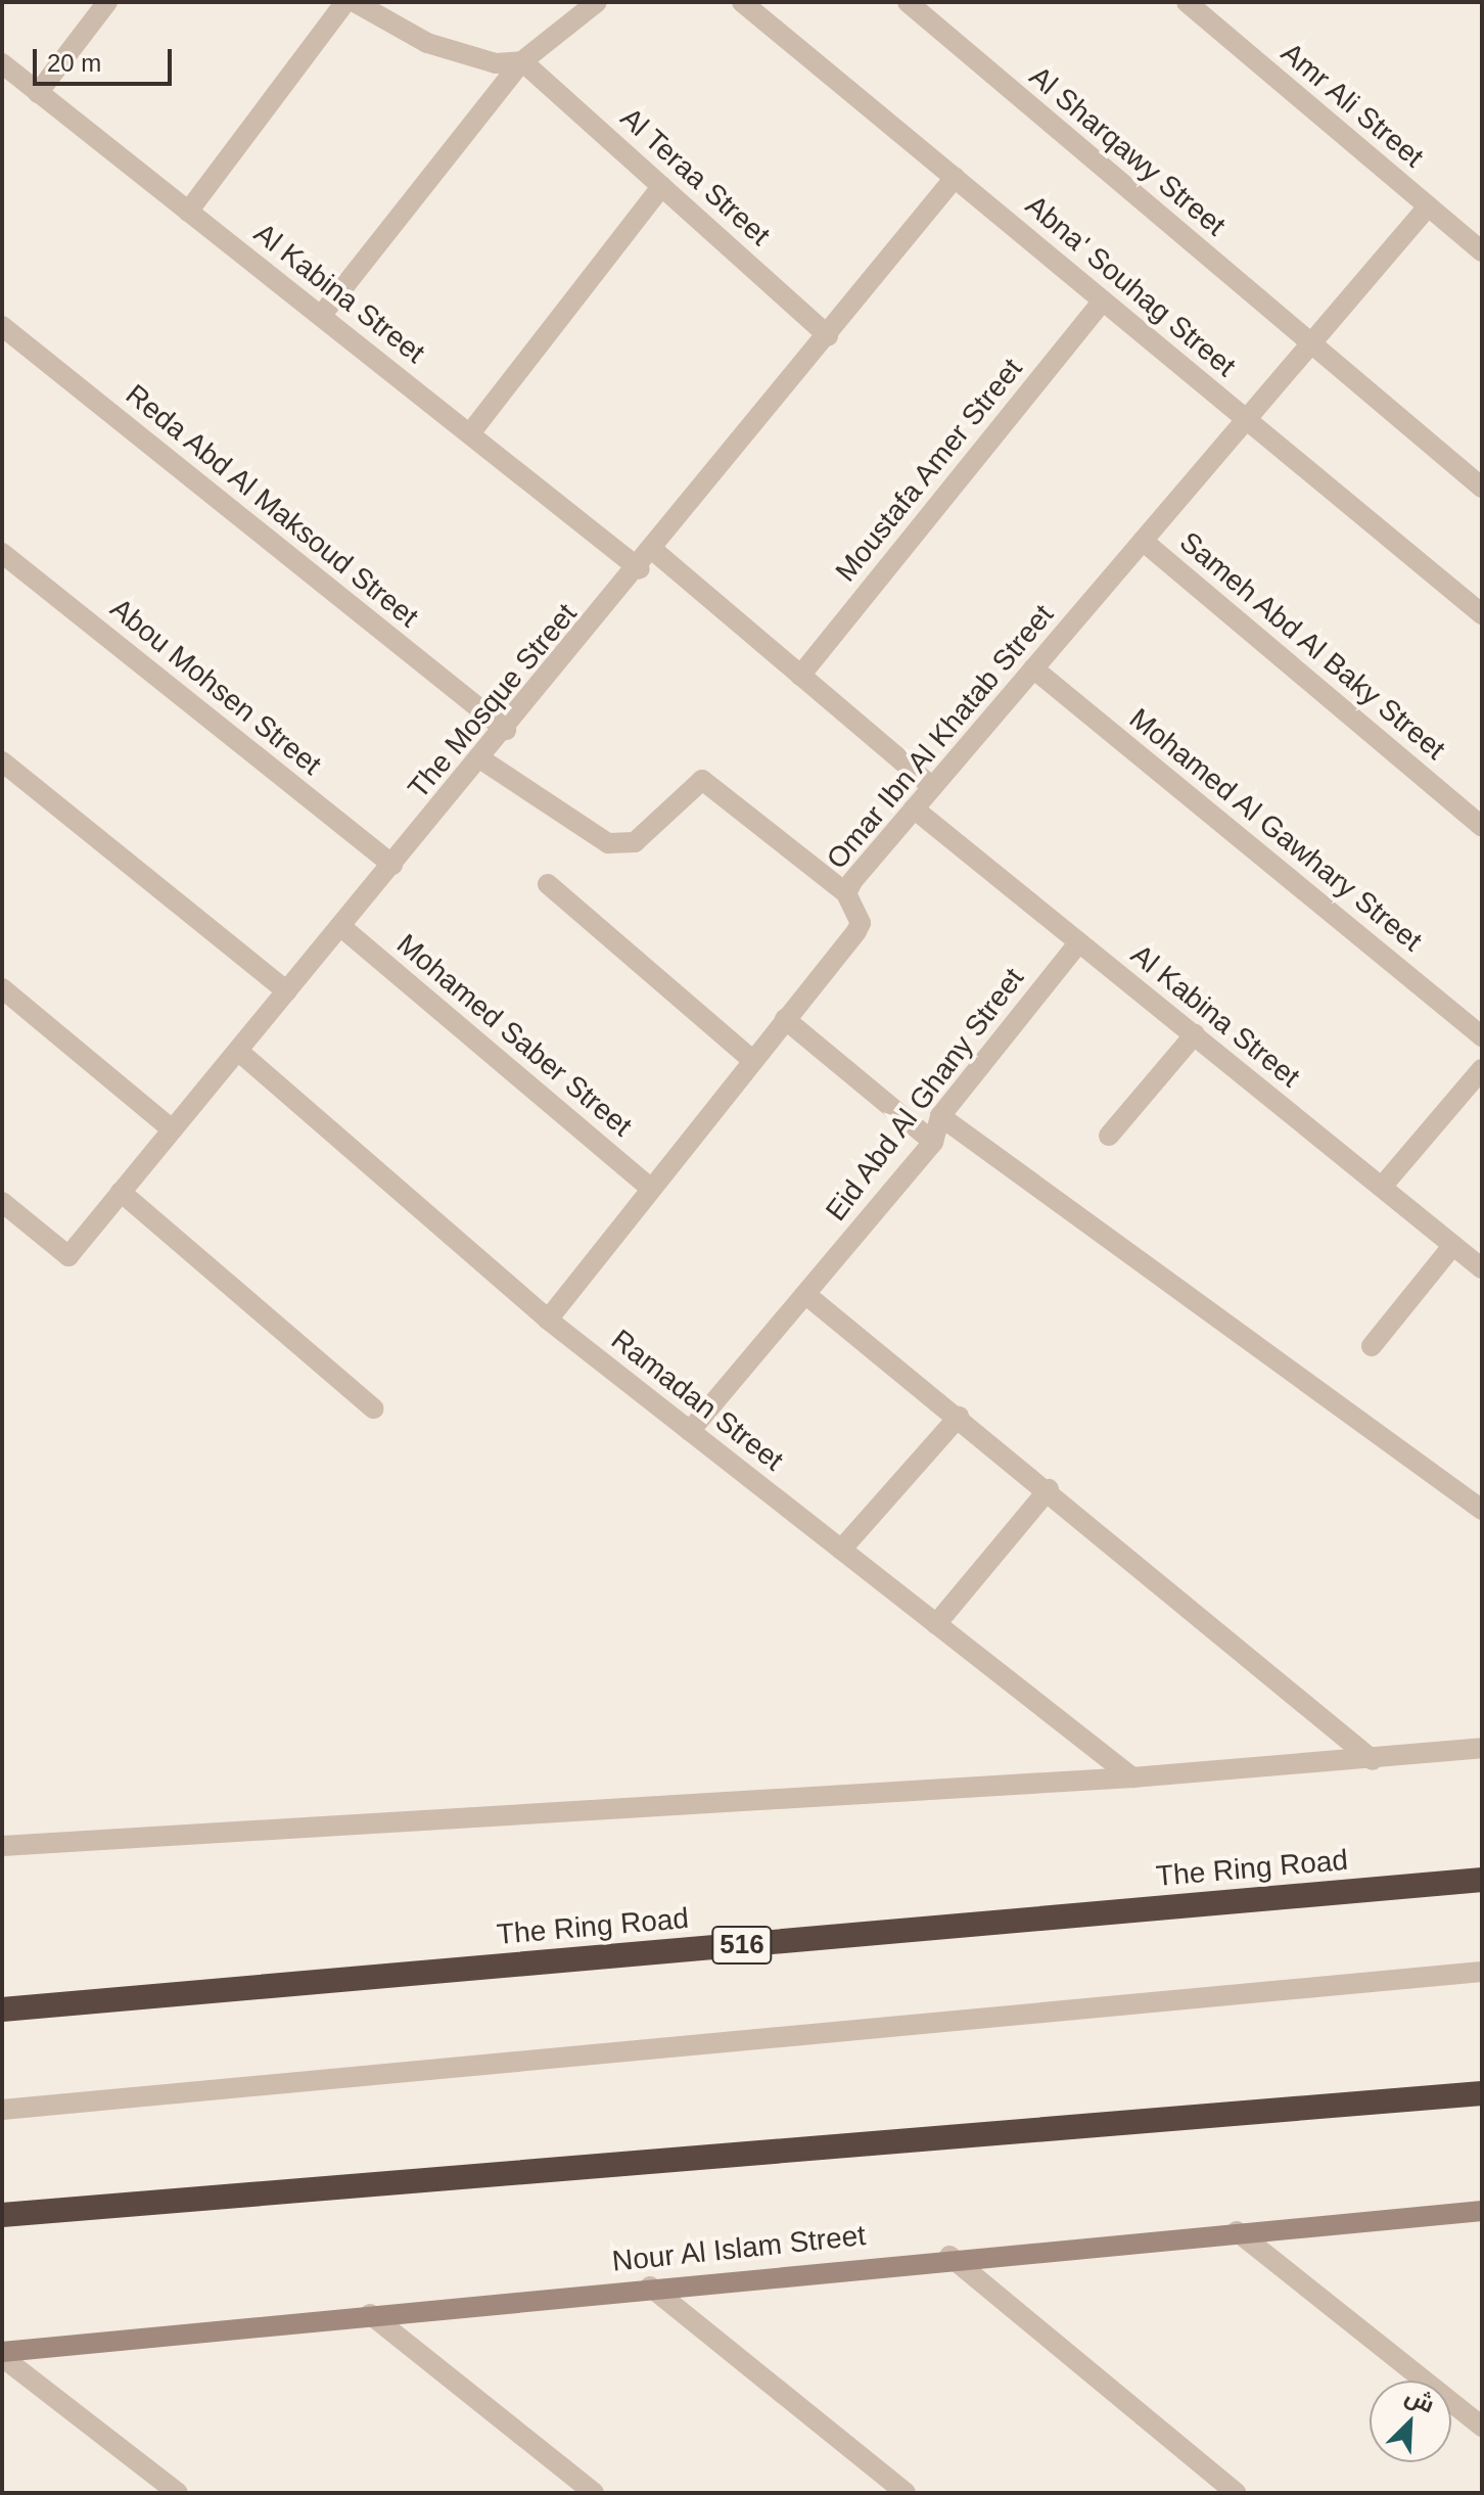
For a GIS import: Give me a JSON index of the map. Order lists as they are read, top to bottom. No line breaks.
{"streets":{"highway":["The Ring Road","516"],"street":["Amr Ali Street","Al Sharqawy Street","Al Teraa Street","Abna' Souhag Street","Al Kabina Street","Moustafa Amer Street","Reda Abd Al Maksoud Street","Sameh Abd Al Baky Street","Abou Mohsen Street","The Mosque Street","Omar Ibn Al Khatab Street","Mohamed Al Gawhary Street","Mohamed Saber Street","Eid Abd Al Ghany Street","Ramadan Street","Nour Al Islam Street"]},"crossings":[["Amr Ali Street","Omar Ibn Al Khatab Street"],["Al Sharqawy Street","Omar Ibn Al Khatab Street"],["Al Teraa Street","The Mosque Street"],["Abna' Souhag Street","Moustafa Amer Street"],["Abna' Souhag Street","The Mosque Street"],["Abna' Souhag Street","Omar Ibn Al Khatab Street"],["Al Kabina Street","The Mosque Street"],["Al Kabina Street","Omar Ibn Al Khatab Street"],["Al Kabina Street","Eid Abd Al Ghany Street"],["Reda Abd Al Maksoud Street","The Mosque Street"],["Sameh Abd Al Baky Street","Omar Ibn Al Khatab Street"],["Abou Mohsen Street","The Mosque Street"],["The Mosque Street","Mohamed Saber Street"],["The Mosque Street","Ramadan Street"],["Omar Ibn Al Khatab Street","Mohamed Al Gawhary Street"],["Omar Ibn Al Khatab Street","Mohamed Saber Street"],["Omar Ibn Al Khatab Street","Ramadan Street"],["Eid Abd Al Ghany Street","Ramadan Street"]],"scale_bar":"20 m","north":"top right"}
